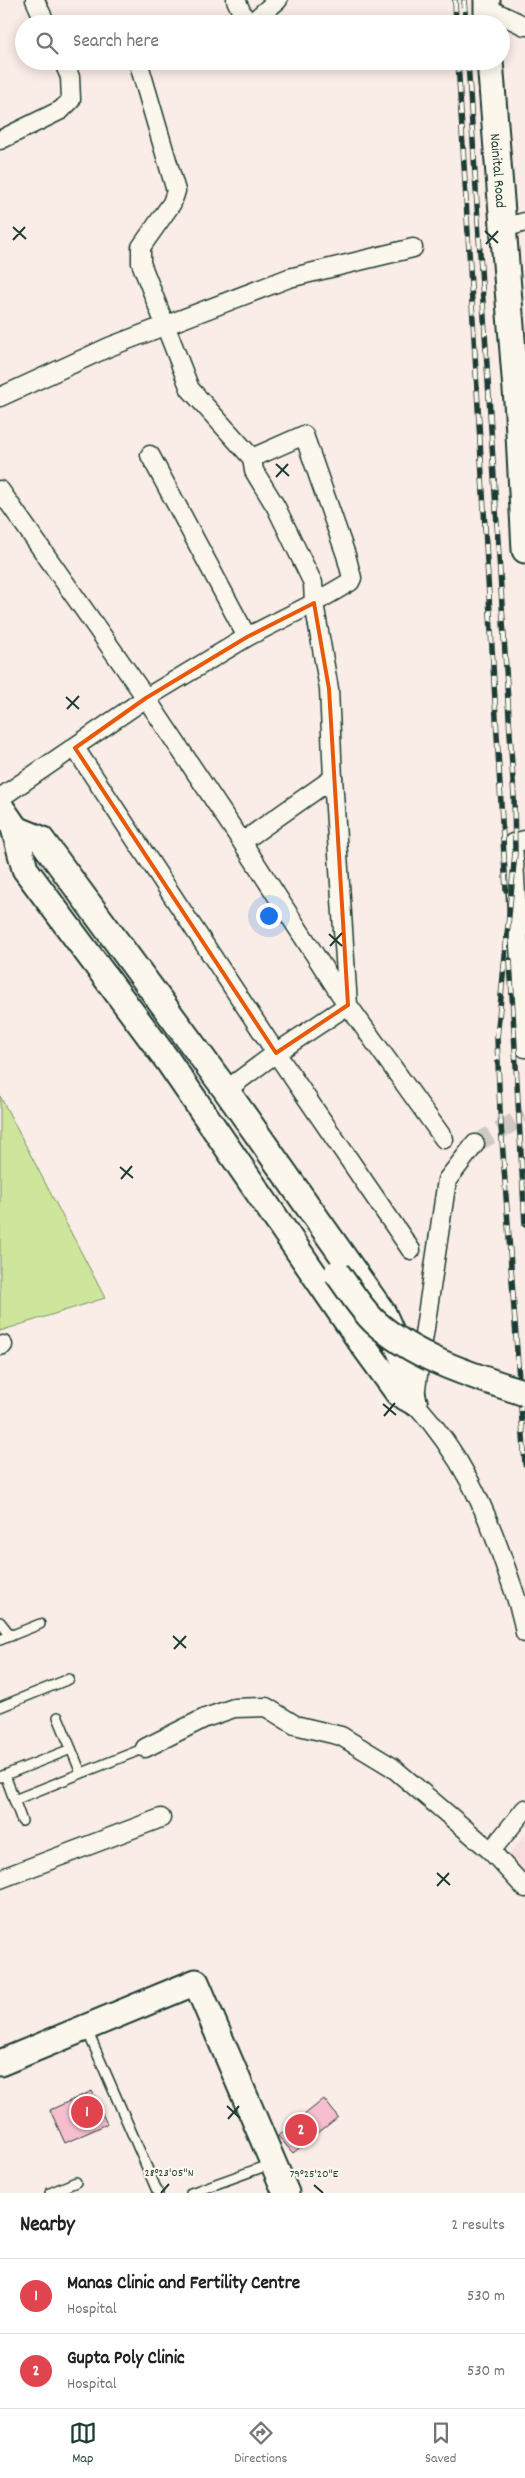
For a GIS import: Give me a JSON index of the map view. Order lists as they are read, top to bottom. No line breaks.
{"streets":{"street":["Nainital Road"]},"page":{"search":"Search here","pins":["1","2"],"heading":["Nearby","2 results"],"list":[{"mark":"1","name":"Manas Clinic and Fertility Centre","note":"Hospital","value":"530 m"},{"mark":"2","name":"Gupta Poly Clinic","note":"Hospital","value":"530 m"}],"nav":["Map","Directions","Saved"]},"coordinates":["28°23'05\"N","79°25'20\"E"]}
